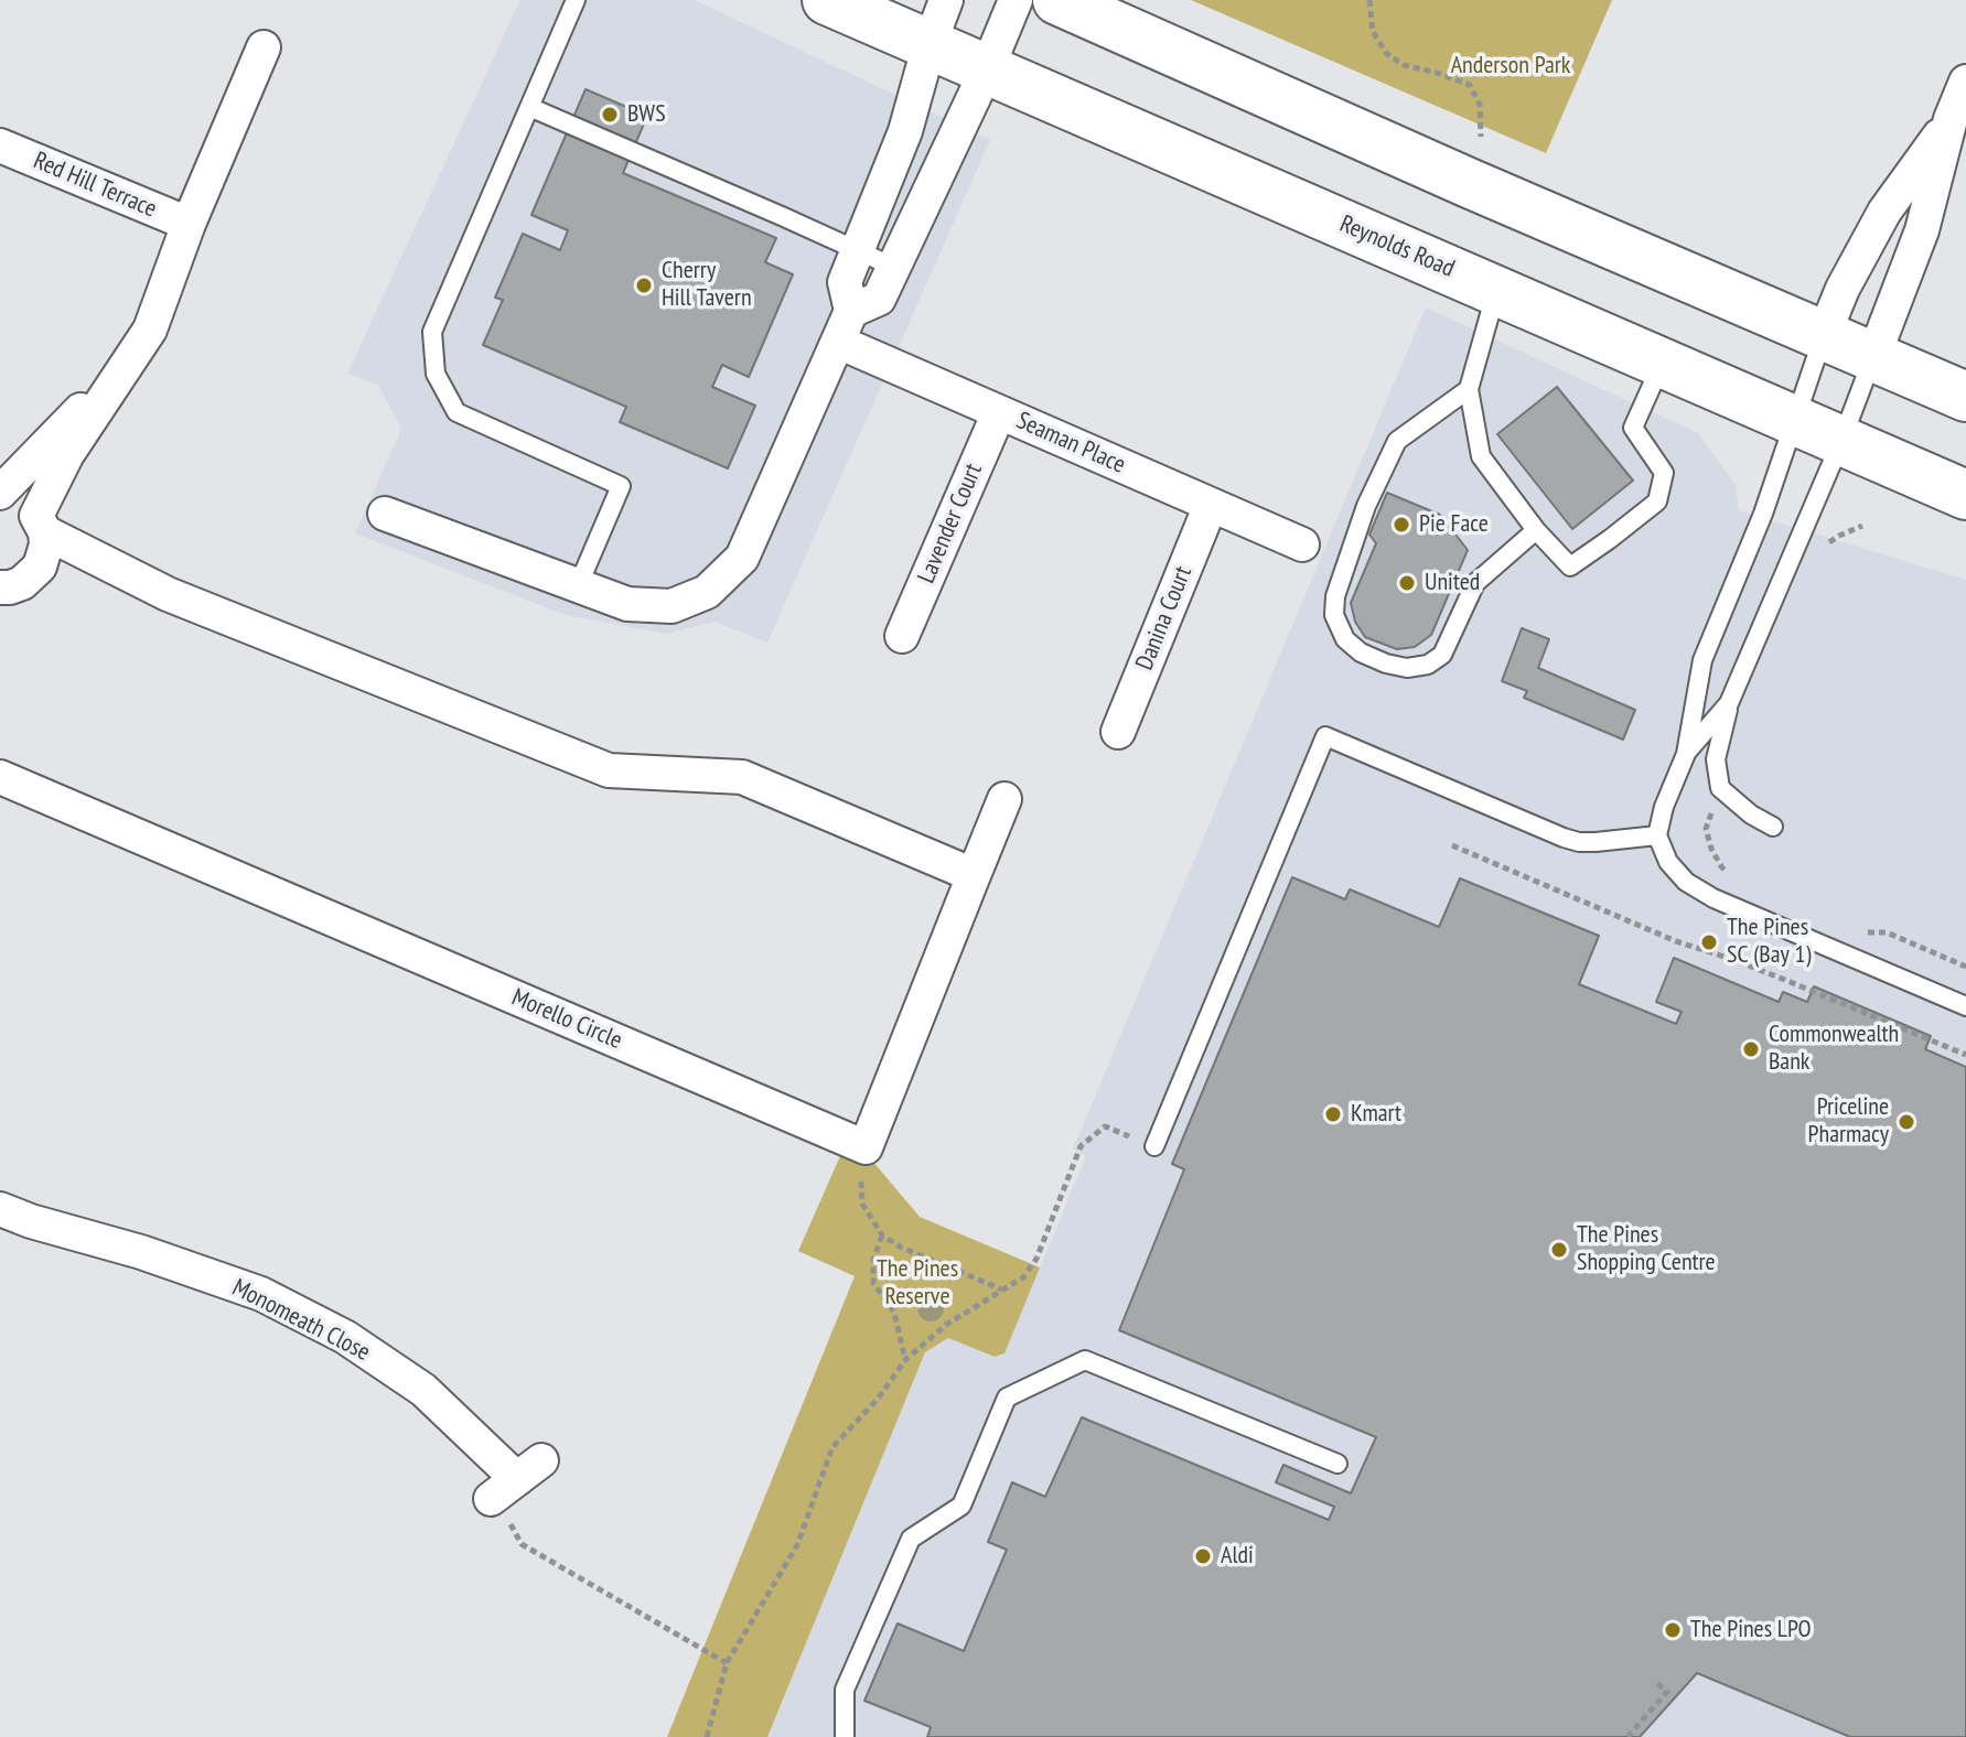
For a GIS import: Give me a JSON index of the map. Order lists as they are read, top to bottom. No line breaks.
{"streets":{"main road":["Reynolds Road"],"street":["Red Hill Terrace","Seaman Place","Lavender Court","Danina Court","Morello Circle","Monomeath Close"]},"crossings":[["Seaman Place","Lavender Court"],["Seaman Place","Danina Court"]],"parks":["Anderson Park","The Pines Reserve"],"places":["BWS","Cherry Hill Tavern","Pie Face","United","The Pines SC (Bay 1)","Commonwealth Bank","Kmart","Priceline Pharmacy","The Pines Shopping Centre","Aldi","The Pines LPO"]}
